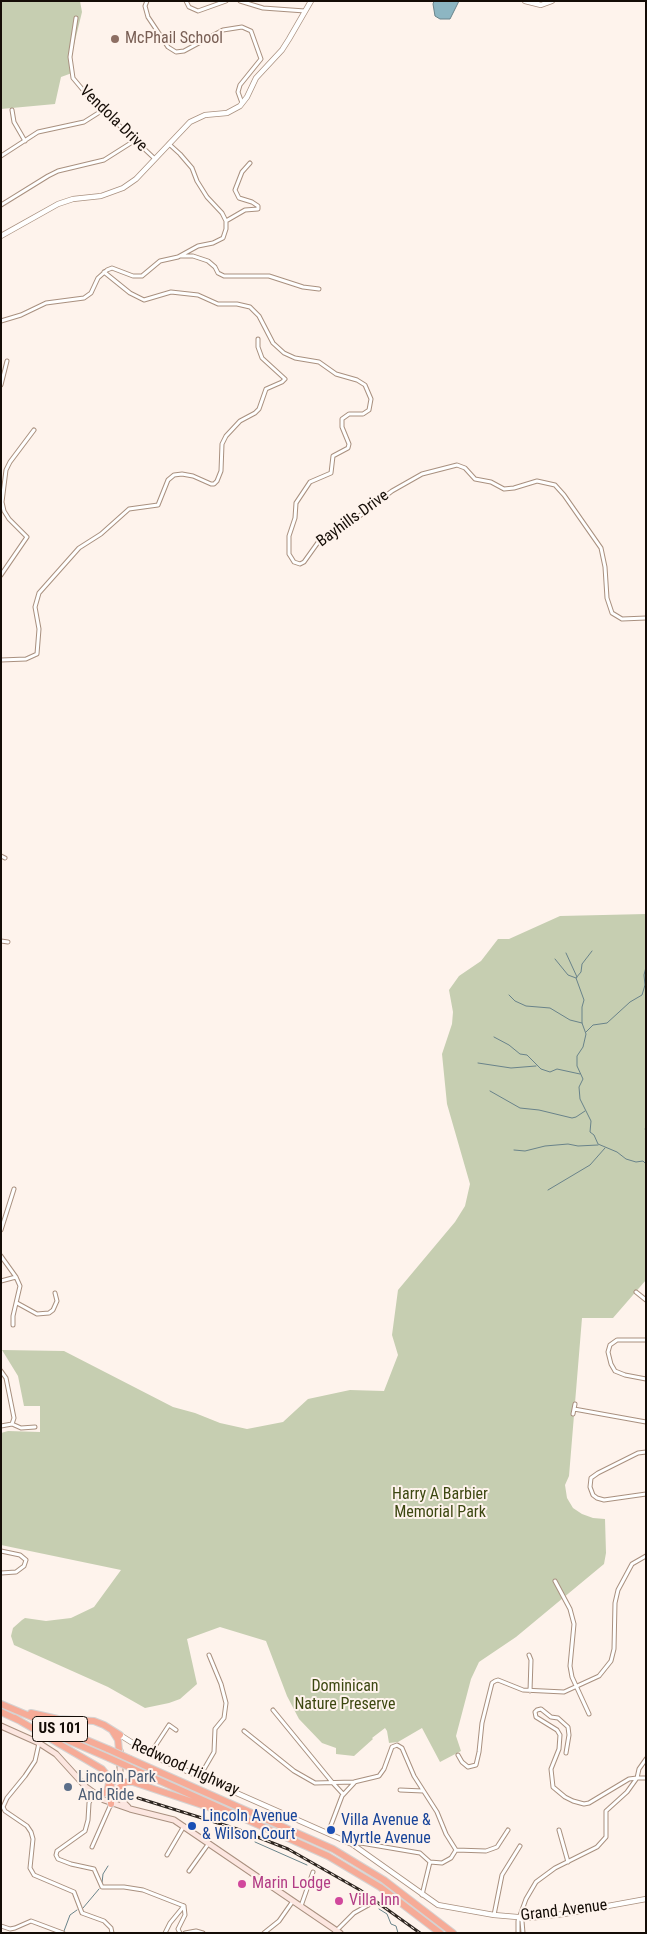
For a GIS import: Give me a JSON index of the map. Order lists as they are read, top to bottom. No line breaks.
{"streets":{"highway":["US 101","Redwood Highway"],"street":["Vendola Drive","Bayhills Drive","Grand Avenue"]},"parks":["Harry A Barbier Memorial Park","Dominican Nature Preserve"],"places":["McPhail School","Lincoln Park And Ride","Lincoln Avenue & Wilson Court","Villa Avenue & Myrtle Avenue","Marin Lodge","Villa Inn"]}
